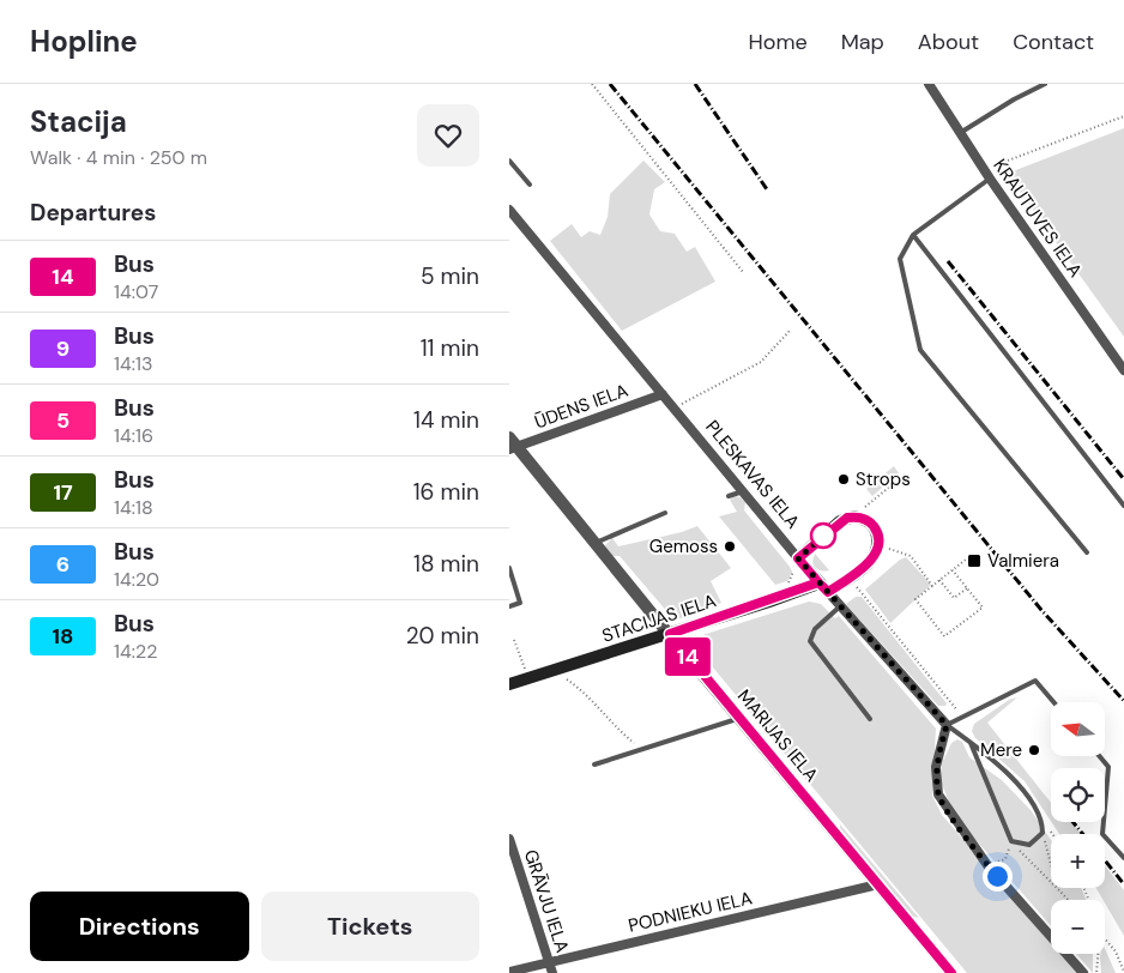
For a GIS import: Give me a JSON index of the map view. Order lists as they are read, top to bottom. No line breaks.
{"streets":{"main road":["PLESKAVAS IELA","STACIJAS IELA"],"street":["KRAUTUVES IELA","ŪDENS IELA","MARIJAS IELA","GRĀVJU IELA","PODNIEKU IELA"]},"crossings":[["ŪDENS IELA","PLESKAVAS IELA"],["ŪDENS IELA","MARIJAS IELA"],["PLESKAVAS IELA","STACIJAS IELA"],["STACIJAS IELA","MARIJAS IELA"],["MARIJAS IELA","PODNIEKU IELA"],["GRĀVJU IELA","PODNIEKU IELA"]],"places":{"other":["Strops","Gemoss","Mere"],"transit":["Valmiera"]},"lines":["bus line 14"],"north":"left","page":{"header":"Hopline","nav":["Home","Map","About","Contact"],"heading":[["Stacija","Walk · 4 min · 250 m"],"Departures"],"on_map":"14","list":[{"mark":"14","name":"Bus","note":"14:07","value":"5 min"},{"mark":"9","name":"Bus","note":"14:13","value":"11 min"},{"mark":"5","name":"Bus","note":"14:16","value":"14 min"},{"mark":"17","name":"Bus","note":"14:18","value":"16 min"},{"mark":"6","name":"Bus","note":"14:20","value":"18 min"},{"mark":"18","name":"Bus","note":"14:22","value":"20 min"}],"map_buttons":["+","−"],"buttons":["Directions","Tickets"]}}
